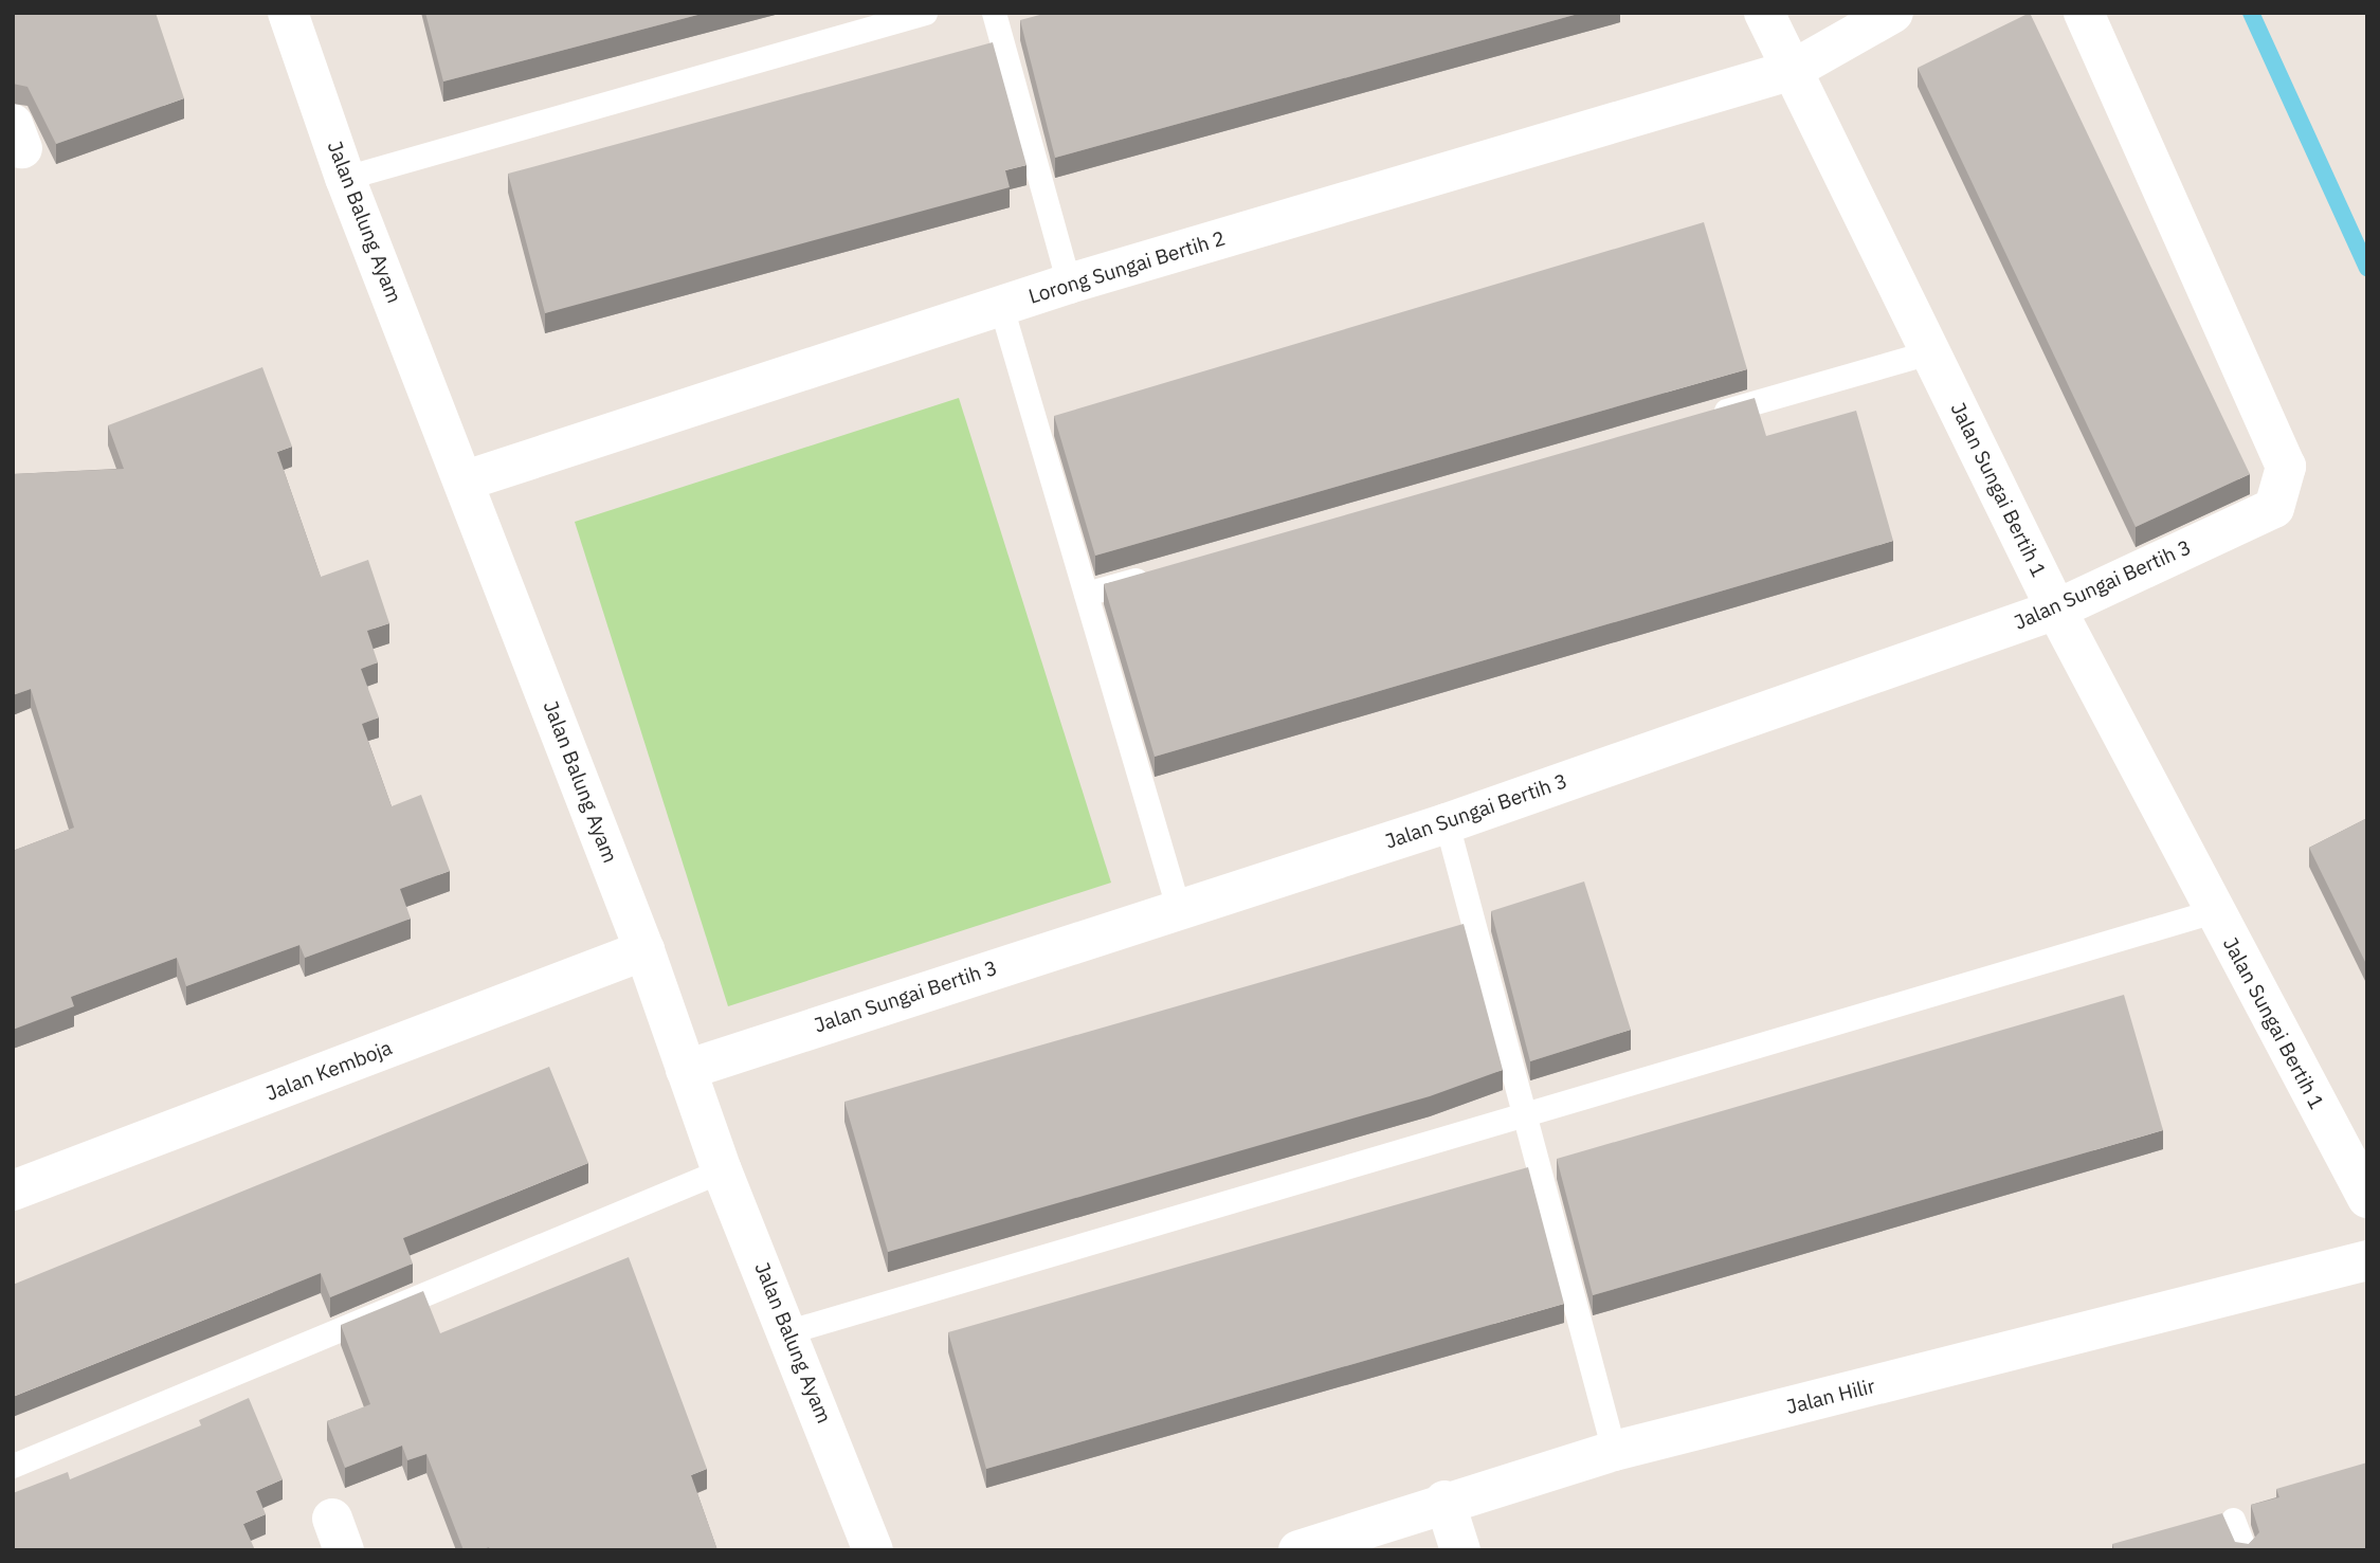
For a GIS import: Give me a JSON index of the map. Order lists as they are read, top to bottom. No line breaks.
{"streets":{"street":["Jalan Balung Ayam","Lorong Sungai Bertih 2","Jalan Sungai Bertih 1","Jalan Sungai Bertih 3","Jalan Kemboja","Jalan Hilir"]},"crossings":[["Jalan Balung Ayam","Lorong Sungai Bertih 2"],["Jalan Balung Ayam","Jalan Sungai Bertih 3"],["Jalan Balung Ayam","Jalan Kemboja"],["Lorong Sungai Bertih 2","Jalan Sungai Bertih 1"],["Jalan Sungai Bertih 1","Jalan Sungai Bertih 3"]]}
